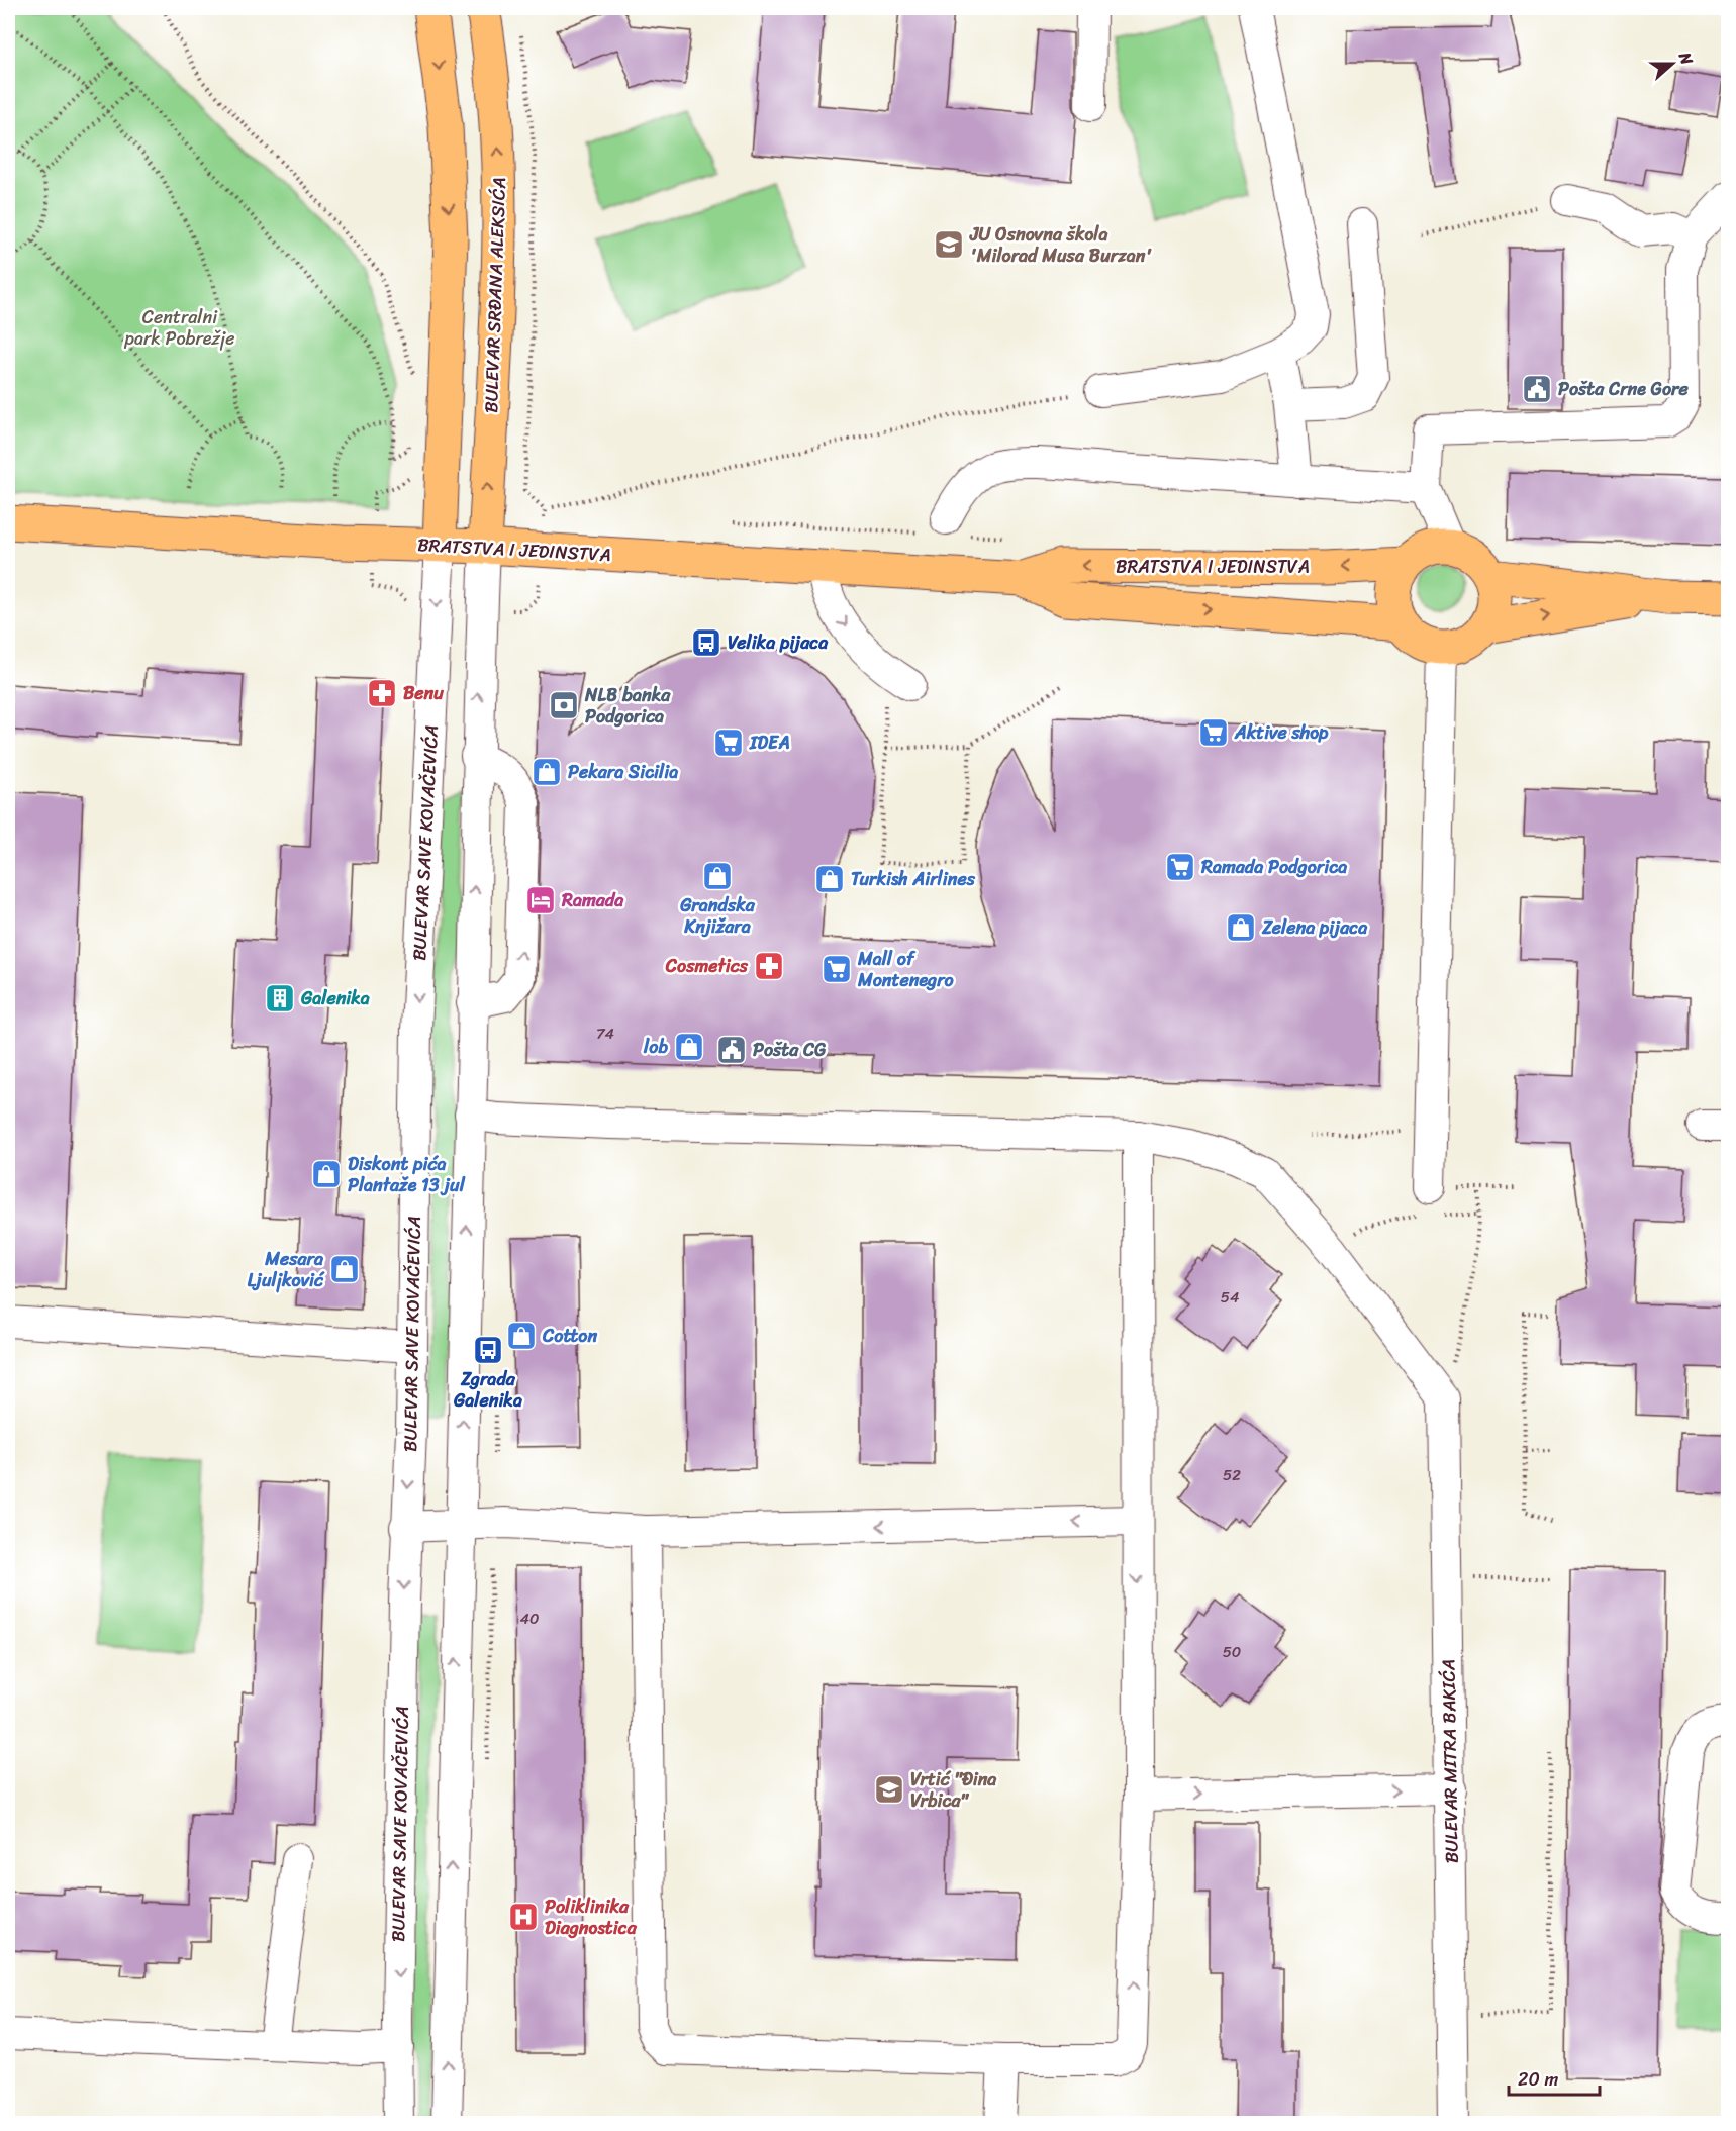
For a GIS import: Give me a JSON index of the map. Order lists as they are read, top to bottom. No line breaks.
{"streets":{"main road":["BULEVAR SRĐANA ALEKSIĆA","BRATSTVA I JEDINSTVA"],"street":["BULEVAR SAVE KOVAČEVIĆA","BULEVAR MITRA BAKIĆA"]},"crossings":[["BULEVAR SRĐANA ALEKSIĆA","BRATSTVA I JEDINSTVA"],["BRATSTVA I JEDINSTVA","BULEVAR SAVE KOVAČEVIĆA"]],"parks":["Centralni park Pobrežje"],"places":{"school or university":["JU Osnovna škola 'Milorad Musa Burzan'","Vrtić \"Đina Vrbica\""],"public building":["Pošta Crne Gore","Pošta CG"],"bus stop":["Velika pijaca","Zgrada Galenika"],"pharmacy":["Benu","Cosmetics"],"bank":["NLB banka Podgorica"],"supermarket":["Aktive shop","IDEA","Ramada Podgorica","Mall of Montenegro"],"shop":["Pekara Sicilia","Grandska Knjižara","Turkish Airlines","Zelena pijaca","lob","Diskont pića Plantaže 13 jul","Mesara Ljuljković","Cotton"],"hotel":["Ramada"],"building":["Galenika"],"hospital":["Poliklinika Diagnostica"]},"house_numbers":["74","54","52","40","50"],"scale_bar":"20 m","north":"right"}
